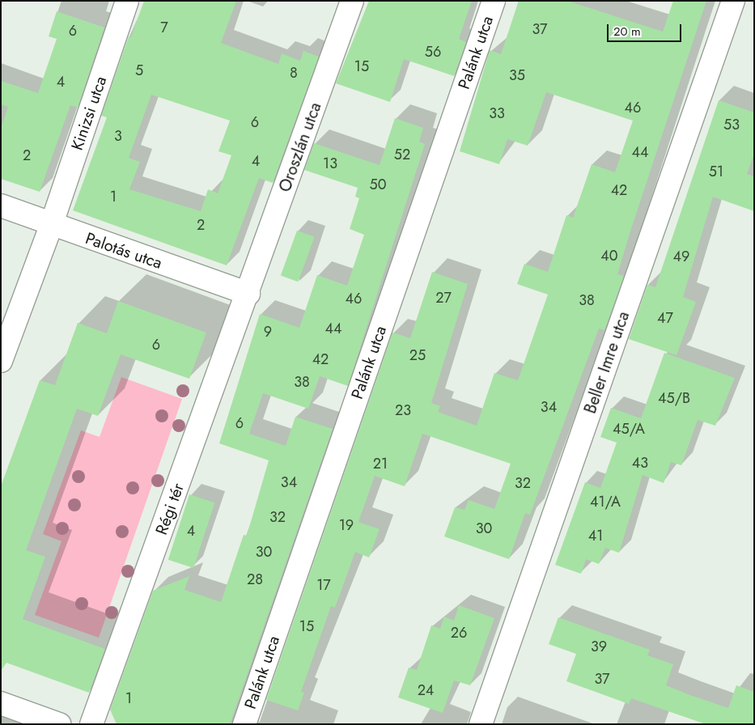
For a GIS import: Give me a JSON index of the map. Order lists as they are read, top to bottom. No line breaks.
{"streets":{"street":["Palánk utca","Kinizsi utca","Oroszlán utca","Palotás utca","Beller Imre utca","Régi tér"]},"crossings":[["Kinizsi utca","Palotás utca"],["Oroszlán utca","Palotás utca"],["Oroszlán utca","Régi tér"],["Palotás utca","Régi tér"]],"house_numbers":["7","37","6","56","15","5","8","35","4","46","33","6","53","3","44","52","2","4","13","51","50","42","1","2","40","49","27","46","38","47","44","9","6","25","42","38","45/B","34","23","6","45/A","43","21","34","32","41/A","32","19","30","4","41","30","28","17","15","26","39","37","24","1"],"scale_bar":"20 m"}
